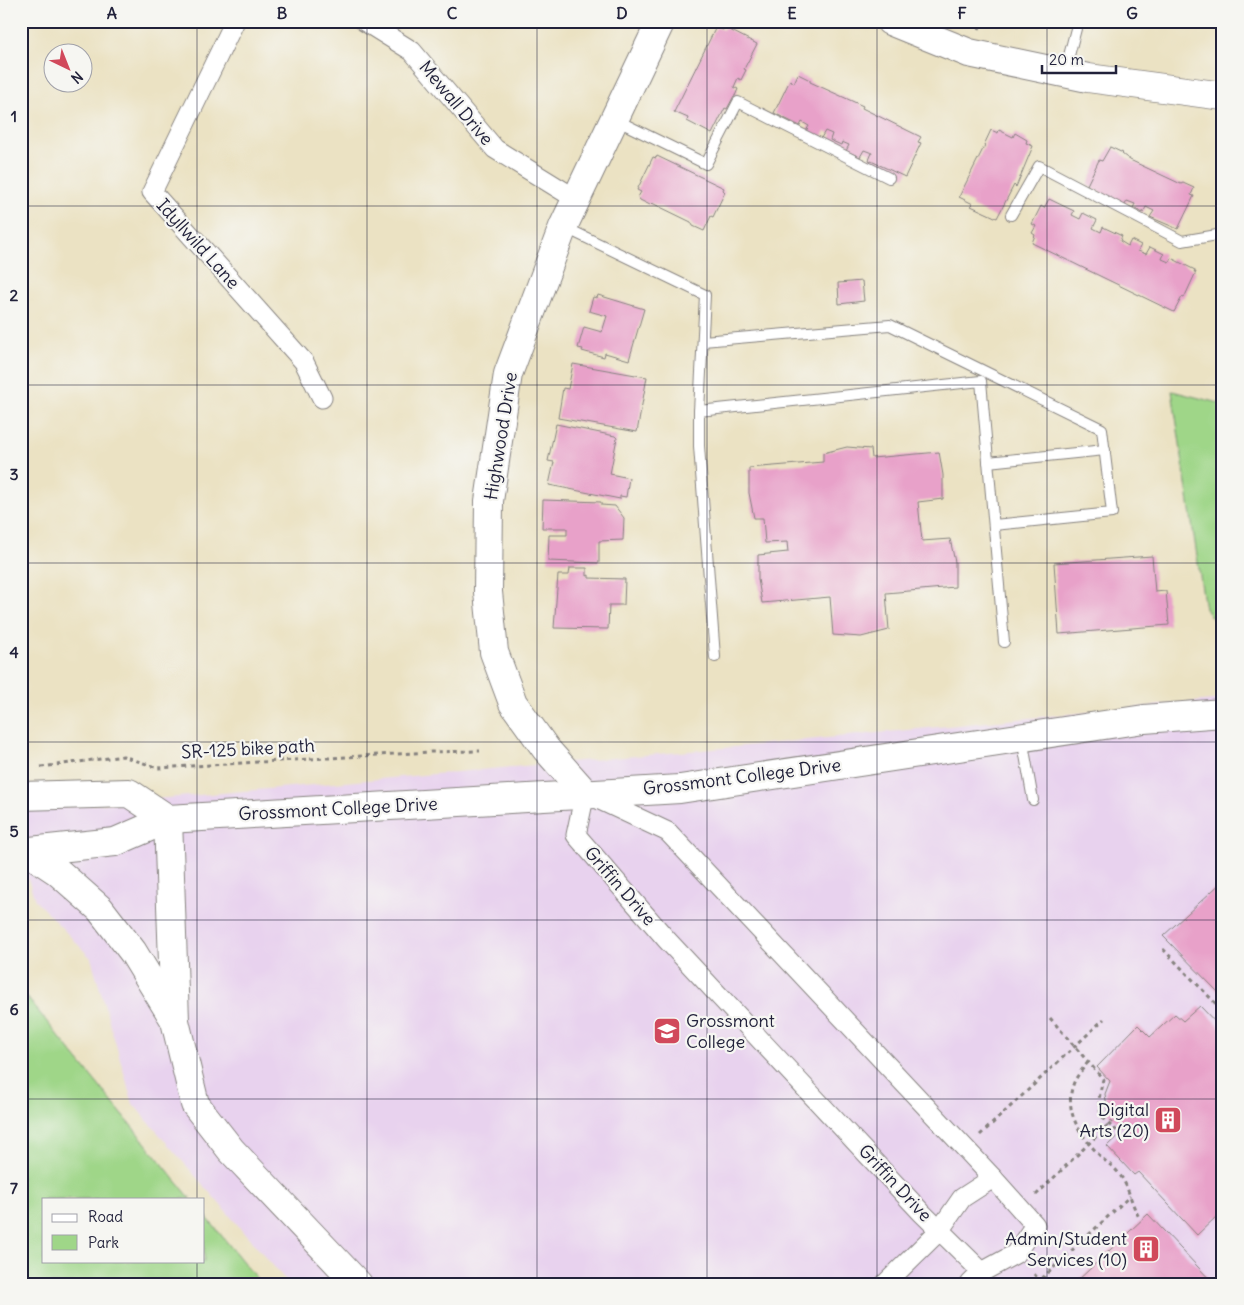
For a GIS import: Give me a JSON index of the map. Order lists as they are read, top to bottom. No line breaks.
{"streets":{"main road":["Highwood Drive","Grossmont College Drive"],"street":["Mewall Drive","Idyllwild Lane","Griffin Drive"],"path":["SR-125 bike path"]},"crossings":[["Mewall Drive","Highwood Drive"],["Highwood Drive","Grossmont College Drive"],["Highwood Drive","Griffin Drive"],["Grossmont College Drive","Griffin Drive"]],"places":{"school or university":["Grossmont College"],"building":["Digital Arts (20)","Admin/Student Services (10)"]},"legend":["Road","Park"],"scale_bar":"20 m","north":"bottom right","grid":{"columns":["A","B","C","D","E","F","G"],"rows":["1","2","3","4","5","6","7"]}}
